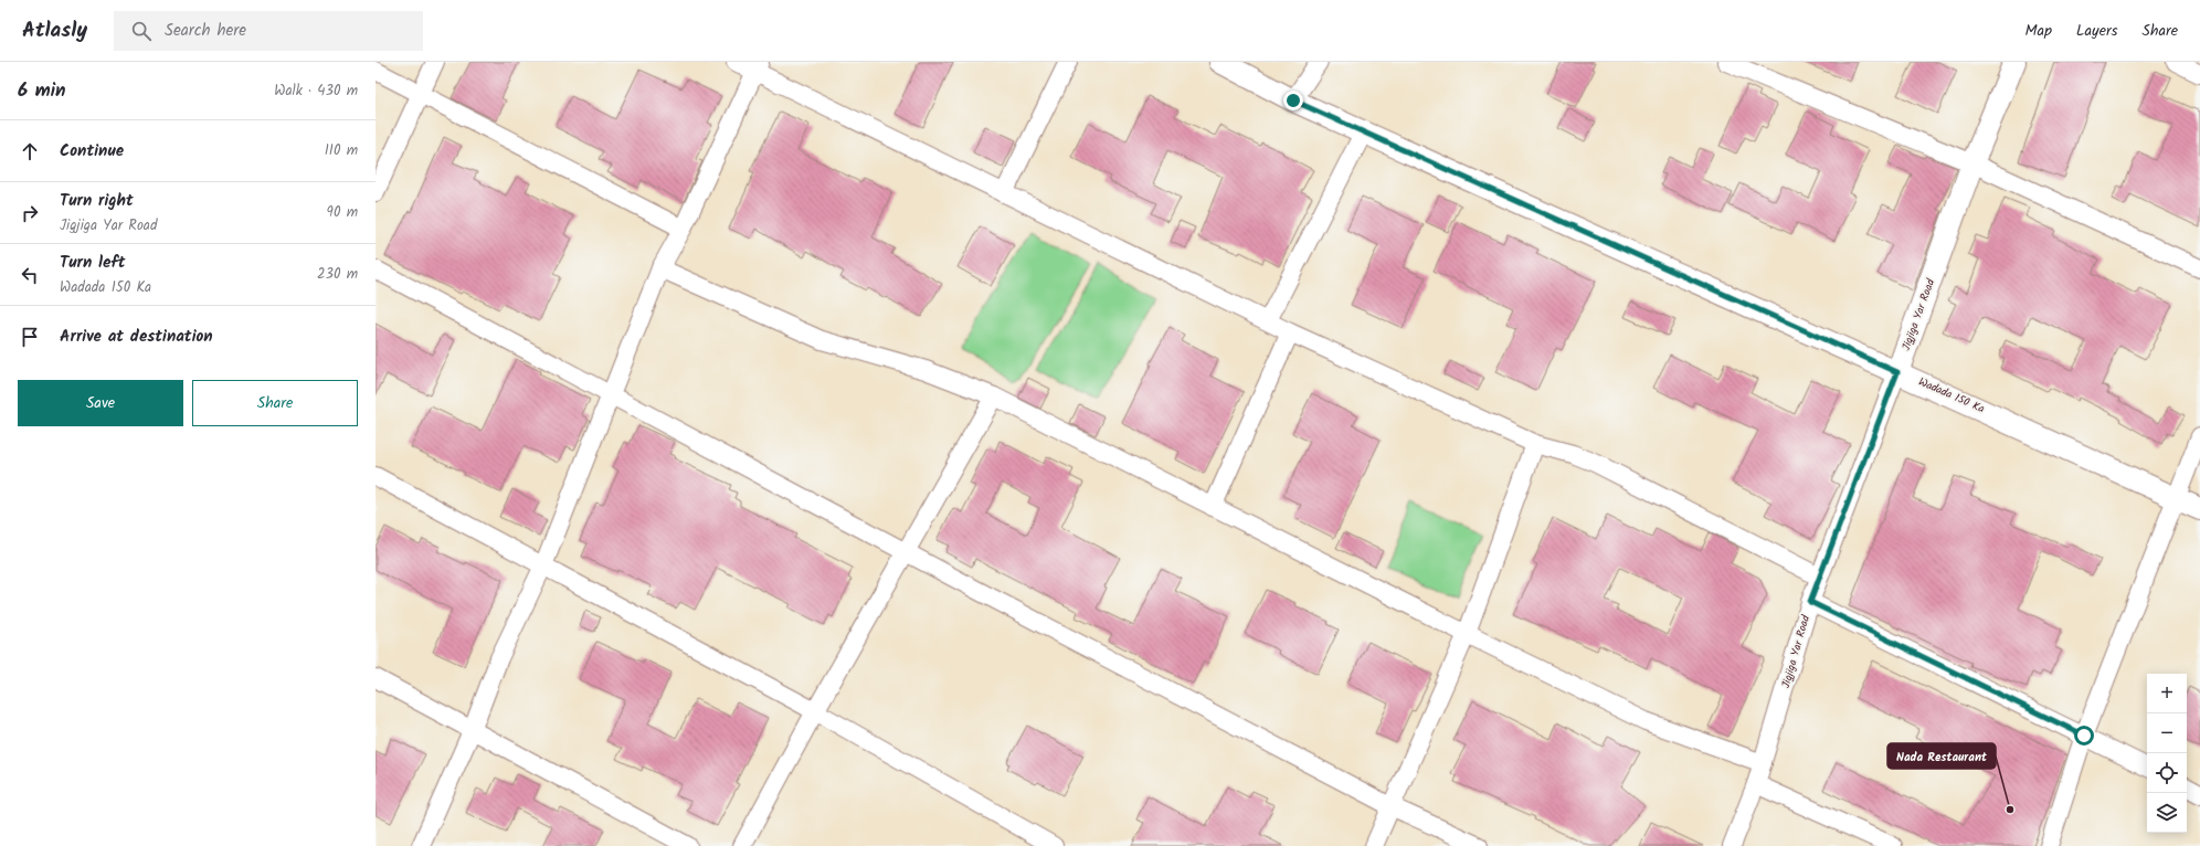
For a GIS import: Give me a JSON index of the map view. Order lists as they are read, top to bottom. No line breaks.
{"streets":{"street":["Jigjiga Yar Road","Wadada 150 Ka"]},"crossings":[["Jigjiga Yar Road","Wadada 150 Ka"]],"places":["Nada Restaurant"],"page":{"header":"Atlasly","search":"Search here","nav":["Map","Layers","Share"],"heading":["6 min","Walk · 430 m"],"list":[["Continue","110 m"],["Turn right","Jigjiga Yar Road","90 m"],["Turn left","Wadada 150 Ka","230 m"],"Arrive at destination"],"buttons":["Save","Share"],"map_buttons":["+","−"]}}
